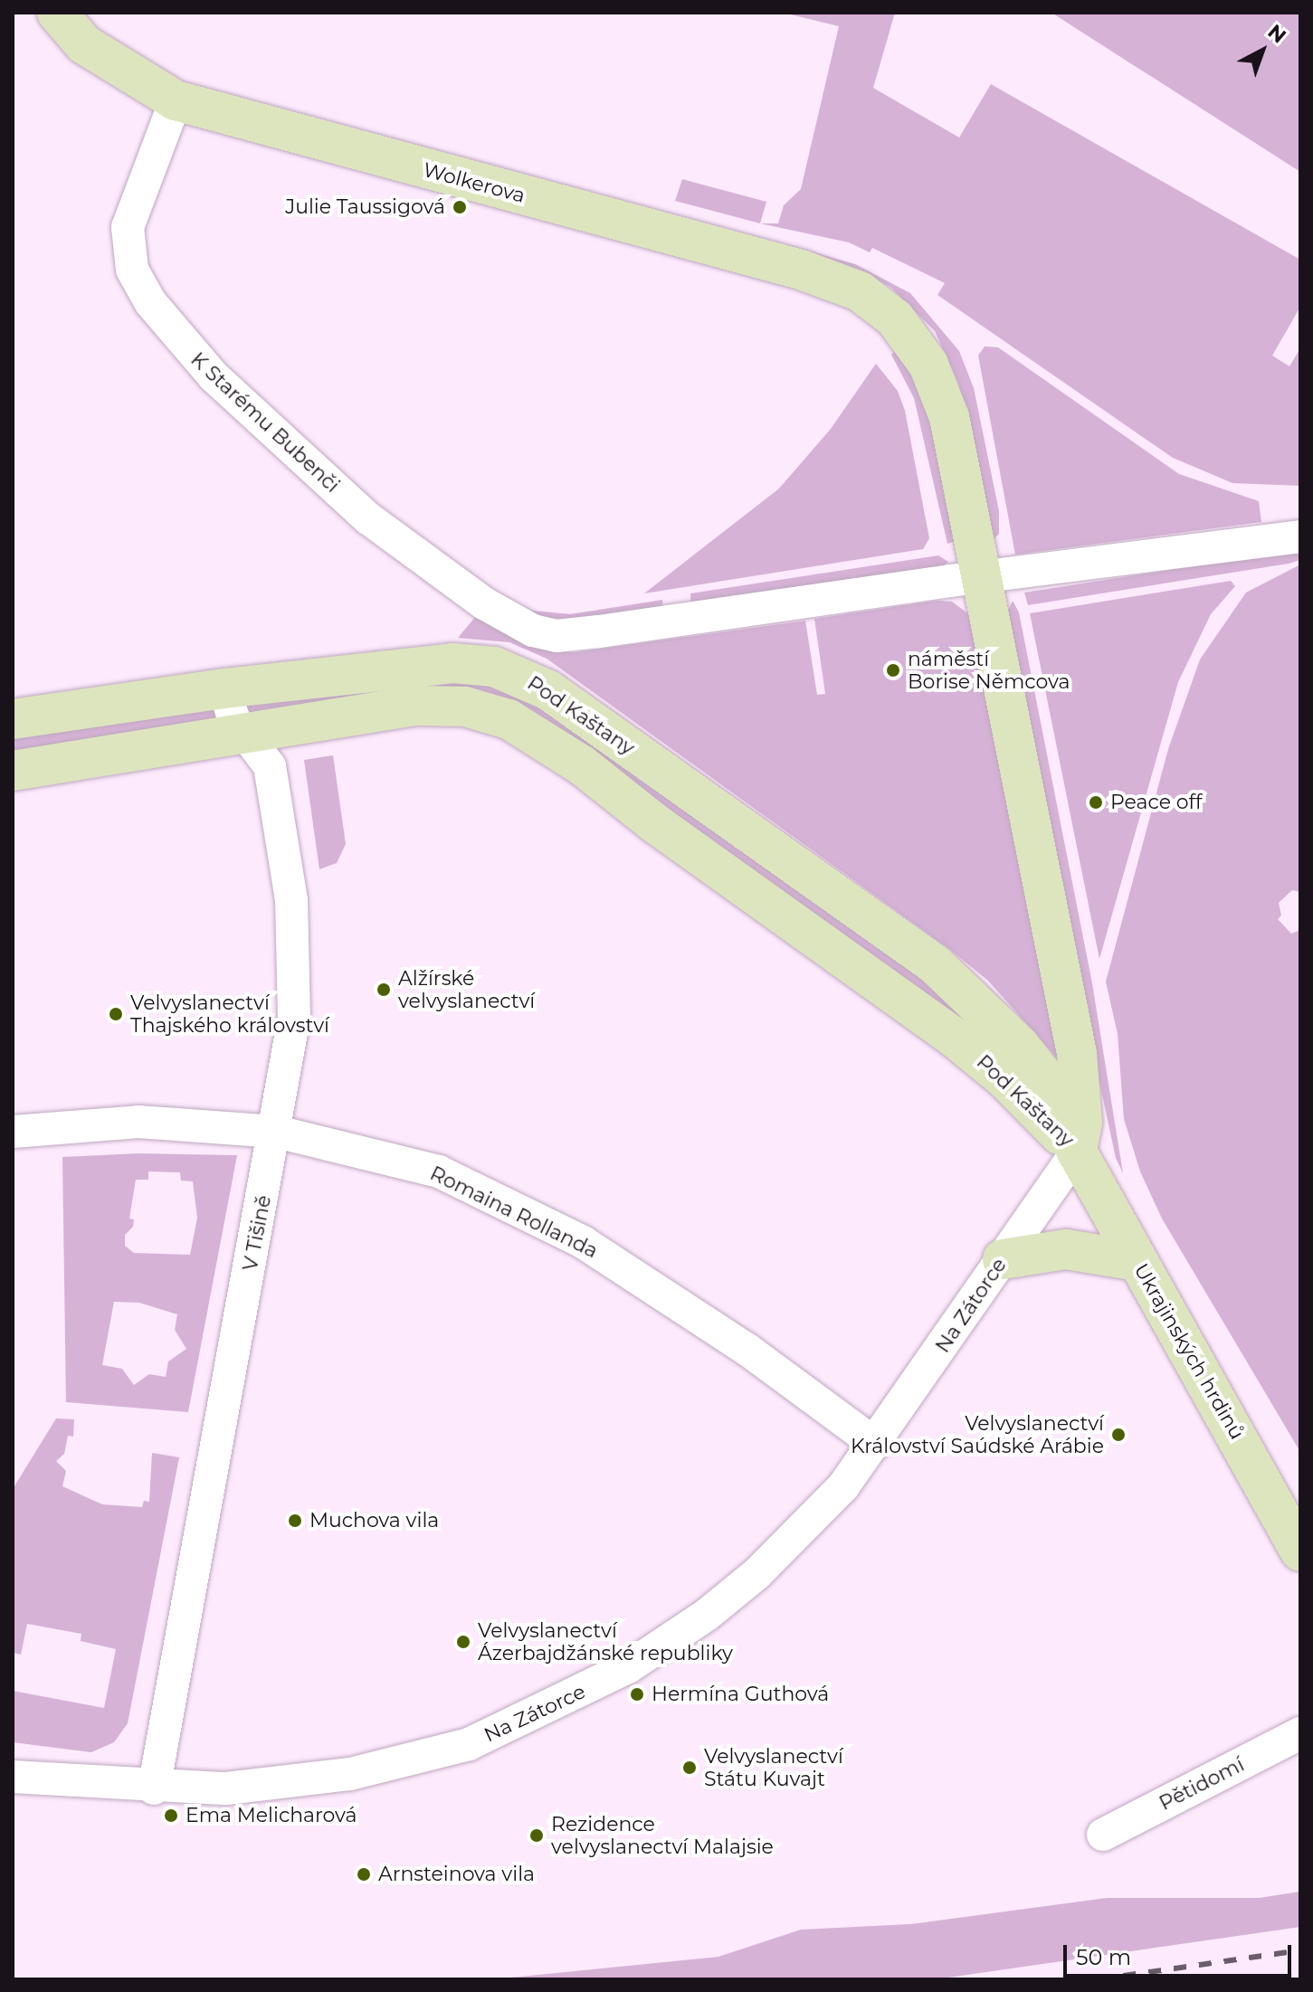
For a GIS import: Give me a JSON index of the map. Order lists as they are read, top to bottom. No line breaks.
{"streets":{"main road":["Wolkerova","Pod Kaštany","Ukrajinských hrdinů"],"street":["K Starému Bubenči","Romaina Rollanda","V Tišině","Na Zátorce","Pětidomí"]},"crossings":[["Wolkerova","K Starému Bubenči"],["Pod Kaštany","V Tišině"],["Pod Kaštany","Na Zátorce"],["Pod Kaštany","Ukrajinských hrdinů"],["Romaina Rollanda","V Tišině"],["Romaina Rollanda","Na Zátorce"],["V Tišině","Na Zátorce"],["Na Zátorce","Ukrajinských hrdinů"]],"places":["Julie Taussigová","náměstí Borise Němcova","Peace off","Alžírské velvyslanectví","Velvyslanectví Thajského království","Velvyslanectví Království Saúdské Arábie","Muchova vila","Velvyslanectví Ázerbajdžánské republiky","Hermína Guthová","Velvyslanectví Státu Kuvajt","Ema Melicharová","Rezidence velvyslanectví Malajsie","Arnsteinova vila"],"scale_bar":"50 m","north":"top right"}
